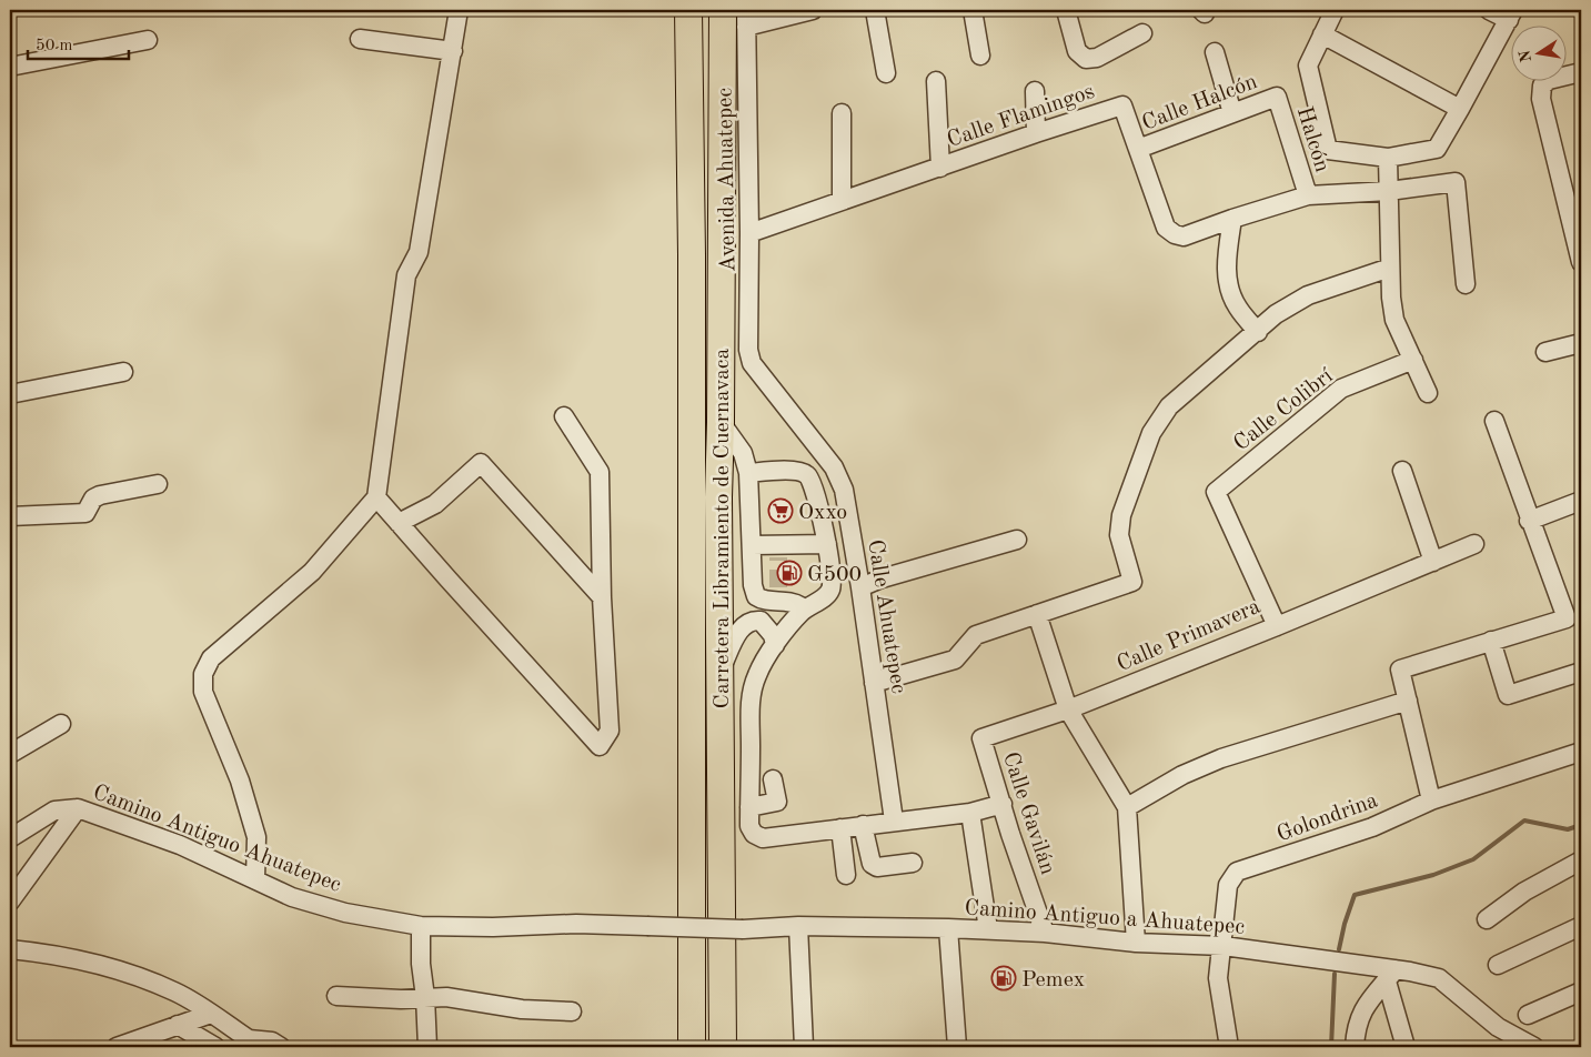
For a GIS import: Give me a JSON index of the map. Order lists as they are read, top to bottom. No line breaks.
{"streets":{"highway":["Carretera Libramiento de Cuernavaca"],"street":["Calle Halcón","Calle Flamingos","Halcón","Avenida Ahuatepec","Calle Colibrí","Calle Ahuatepec","Calle Primavera","Calle Gavilán","Golondrina","Camino Antiguo Ahuatepec","Camino Antiguo a Ahuatepec"]},"crossings":[["Calle Halcón","Calle Flamingos"],["Calle Halcón","Halcón"],["Calle Flamingos","Halcón"],["Calle Flamingos","Avenida Ahuatepec"],["Avenida Ahuatepec","Calle Ahuatepec"],["Calle Colibrí","Calle Primavera"],["Calle Primavera","Calle Gavilán"],["Calle Gavilán","Camino Antiguo a Ahuatepec"],["Golondrina","Camino Antiguo a Ahuatepec"],["Camino Antiguo Ahuatepec","Camino Antiguo a Ahuatepec"]],"places":{"supermarket":["Oxxo"],"fuel station":["G500","Pemex"]},"scale_bar":"50 m","north":"left"}
